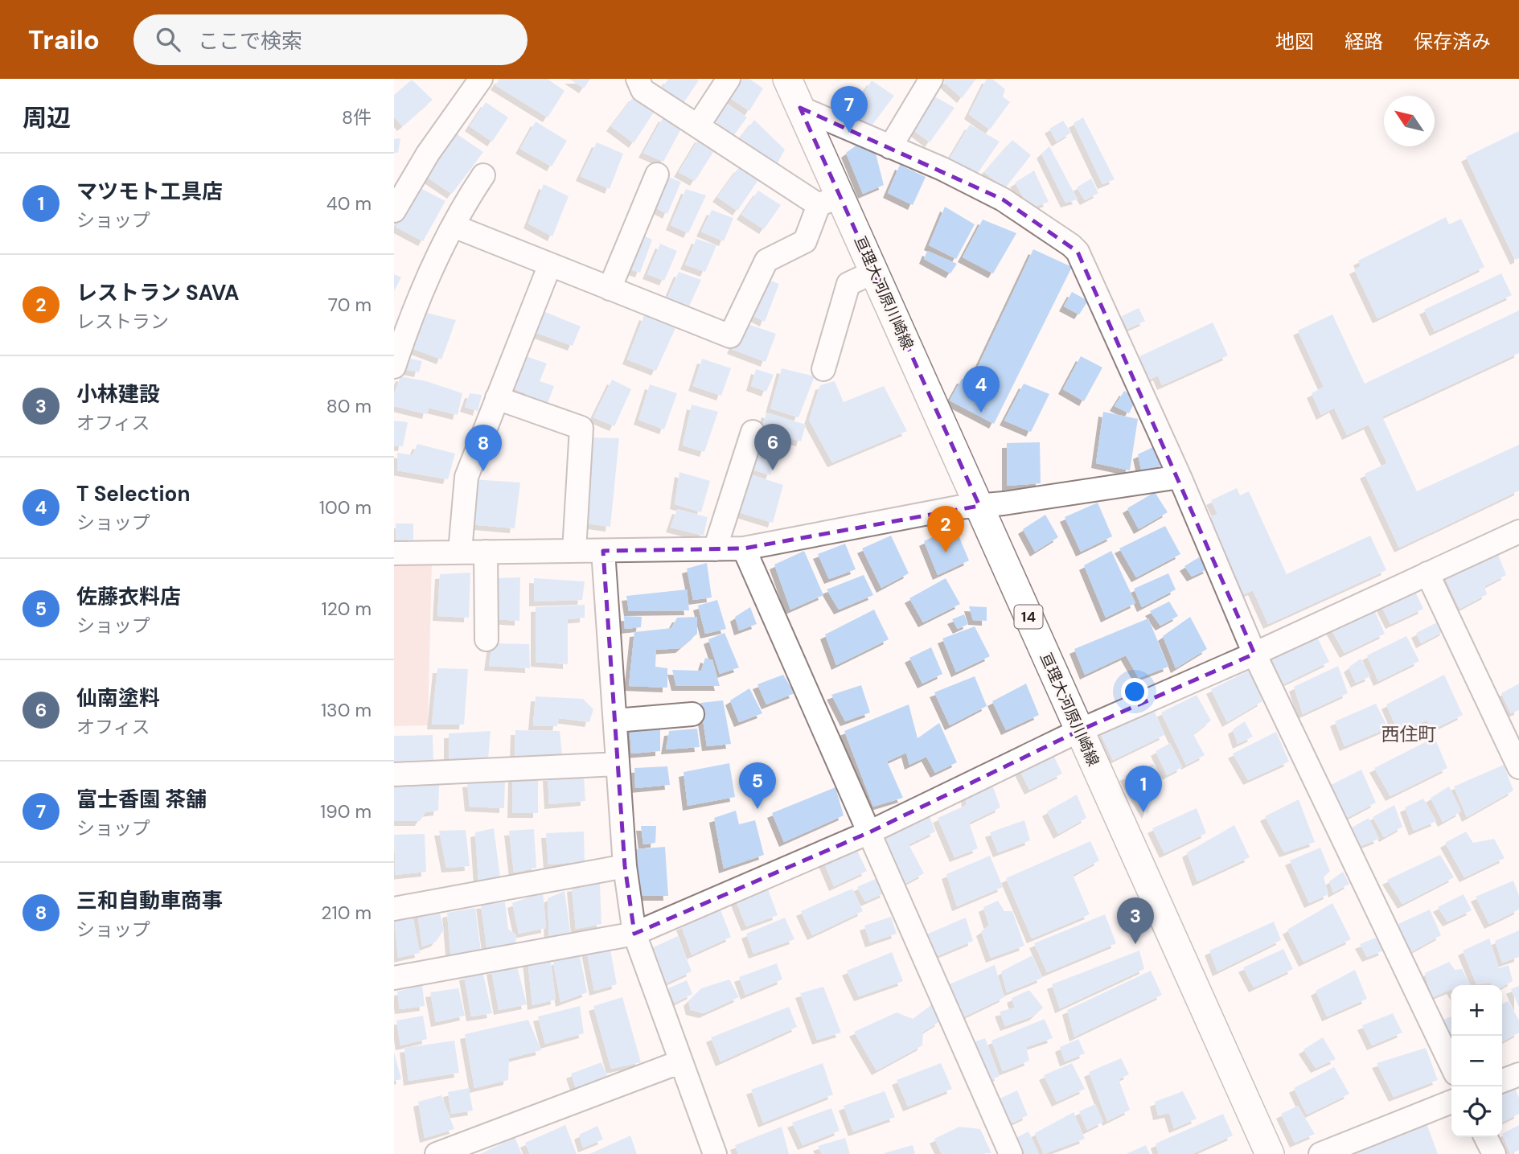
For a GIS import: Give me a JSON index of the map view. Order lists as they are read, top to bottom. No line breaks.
{"streets":{"main road":["亘理大河原川崎線","14"]},"districts":["西住町"],"north":"top left","page":{"header":"Trailo","search":"ここで検索","nav":["地図","経路","保存済み"],"heading":["周辺","8件"],"pins":["7","4","6","8","2","5","1","3"],"list":[{"mark":"1","name":"マツモト工具店","note":"ショップ","value":"40 m"},{"mark":"2","name":"レストラン SAVA","note":"レストラン","value":"70 m"},{"mark":"3","name":"小林建設","note":"オフィス","value":"80 m"},{"mark":"4","name":"T Selection","note":"ショップ","value":"100 m"},{"mark":"5","name":"佐藤衣料店","note":"ショップ","value":"120 m"},{"mark":"6","name":"仙南塗料","note":"オフィス","value":"130 m"},{"mark":"7","name":"富士香園 茶舗","note":"ショップ","value":"190 m"},{"mark":"8","name":"三和自動車商事","note":"ショップ","value":"210 m"}],"map_buttons":["+","−"]}}
